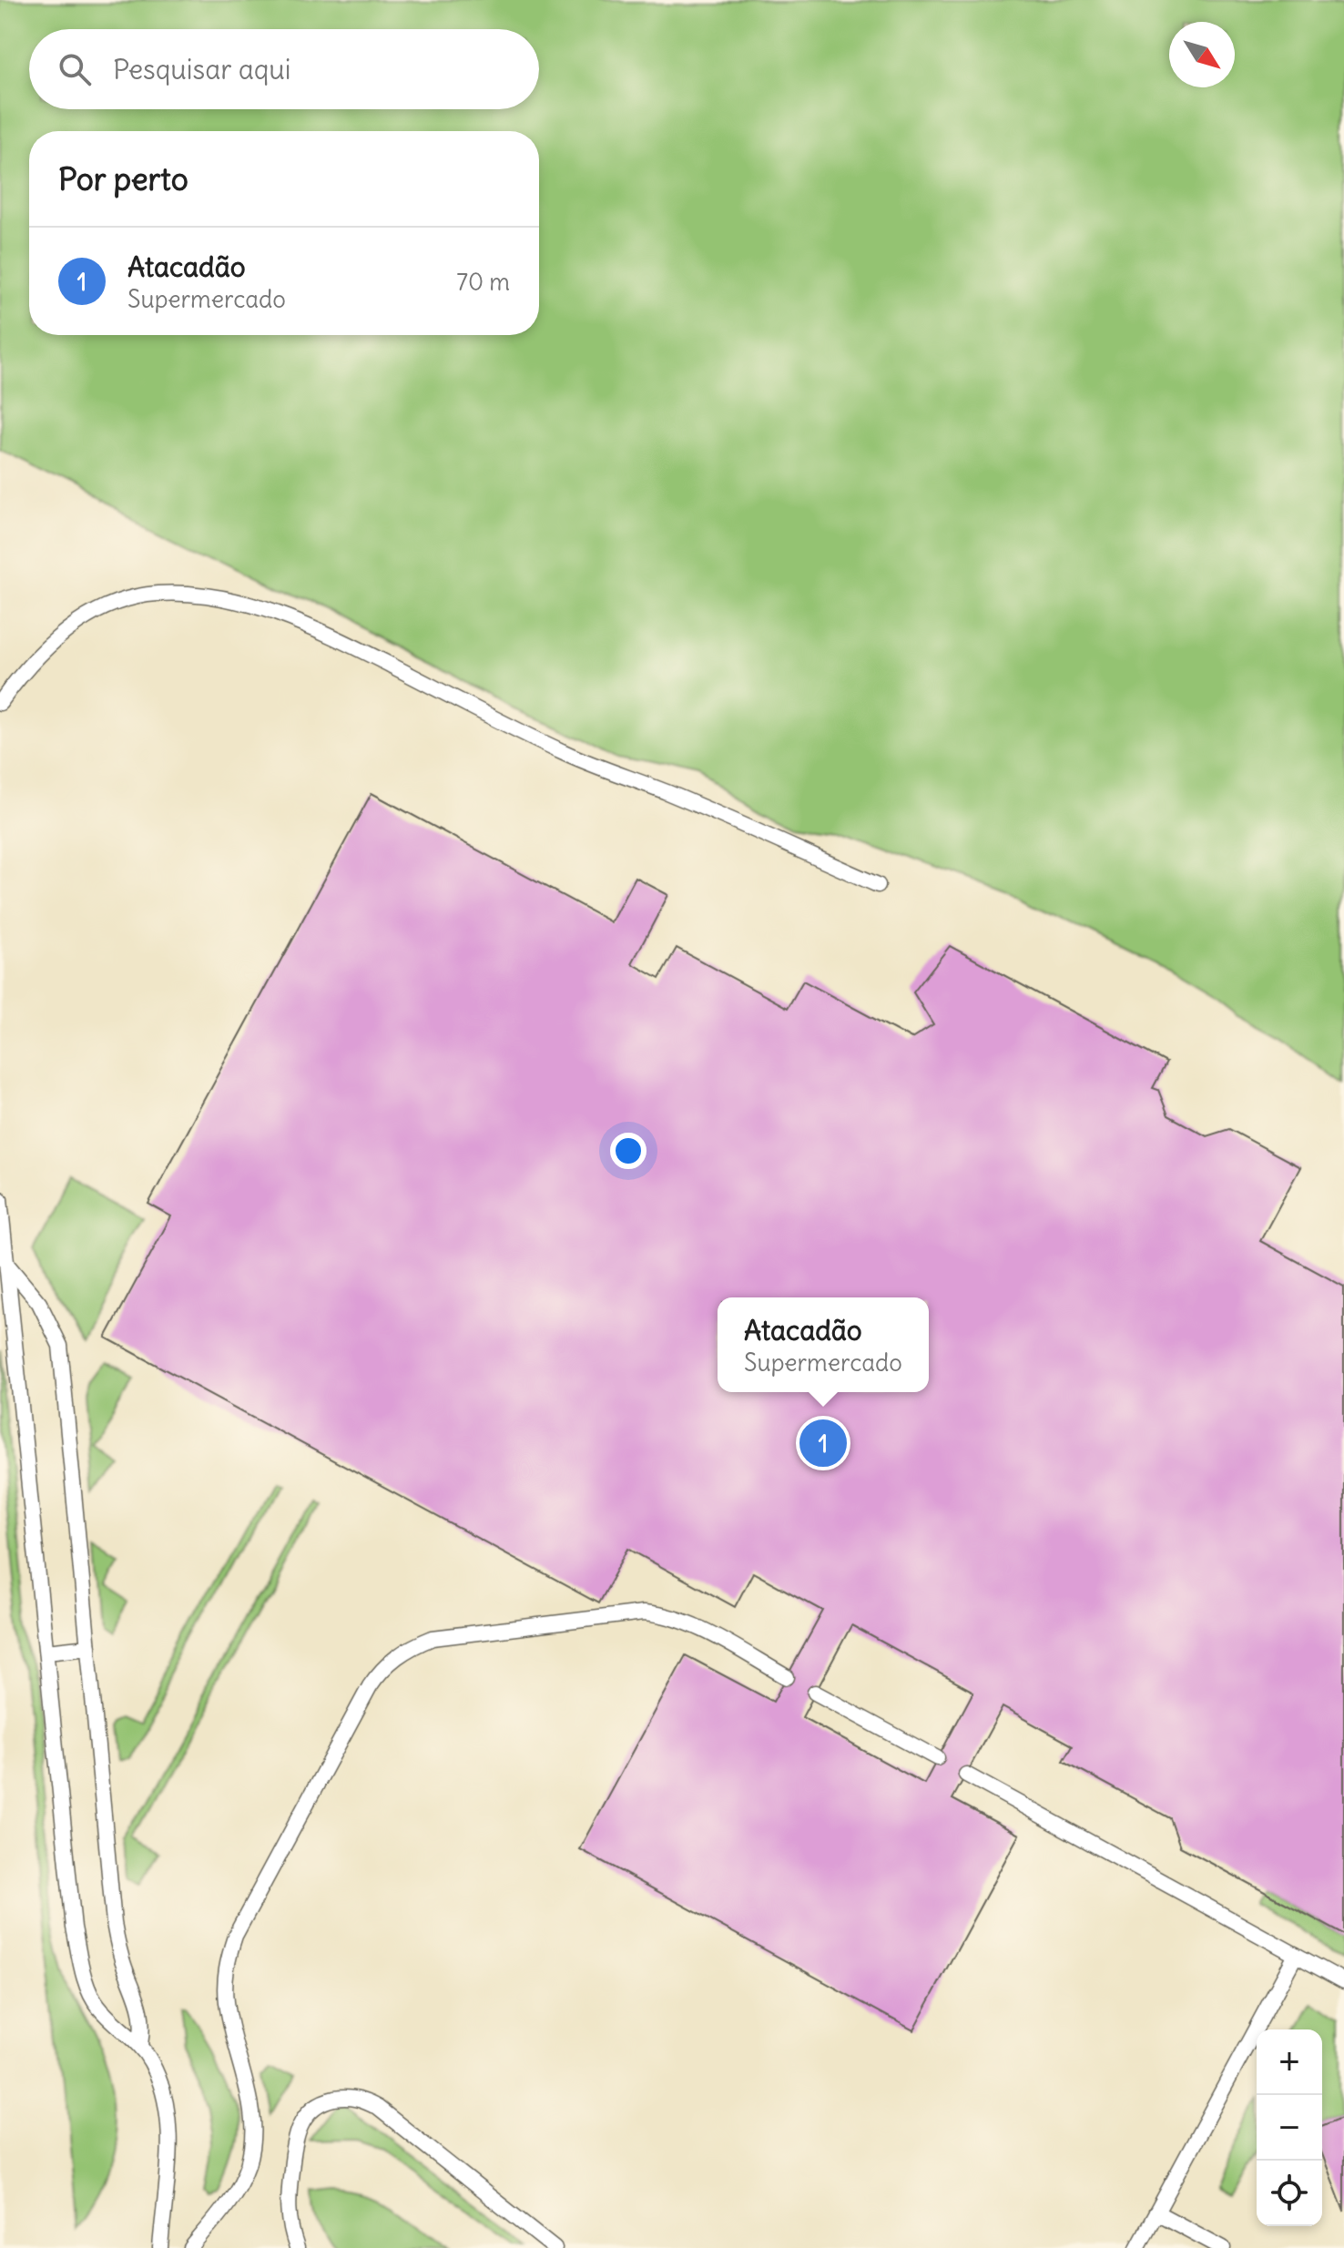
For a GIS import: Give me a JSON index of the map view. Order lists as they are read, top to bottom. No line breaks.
{"north":"bottom right","page":{"search":"Pesquisar aqui","heading":"Por perto","list":[{"mark":"1","name":"Atacadão","note":"Supermercado","value":"70 m"}],"popup":["Atacadão","Supermercado"],"pins":"1","map_buttons":["+","−"]}}
